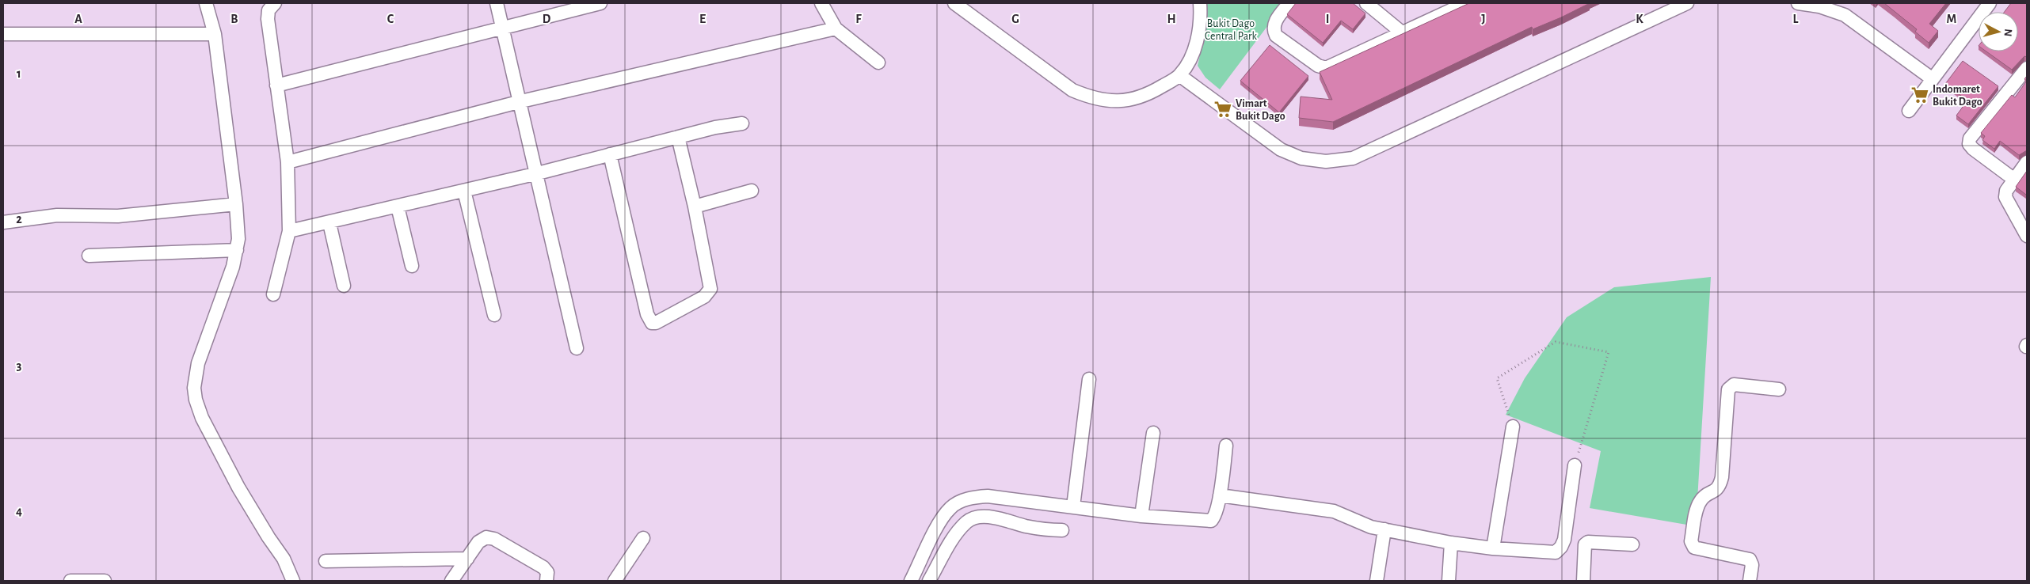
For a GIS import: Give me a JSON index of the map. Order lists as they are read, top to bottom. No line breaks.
{"parks":["Bukit Dago Central Park"],"places":{"supermarket":["Indomaret Bukit Dago","Vimart Bukit Dago"]},"north":"right","grid":{"columns":["A","B","C","D","E","F","G","H","I","J","K","L","M"],"rows":["1","2","3","4"]}}
